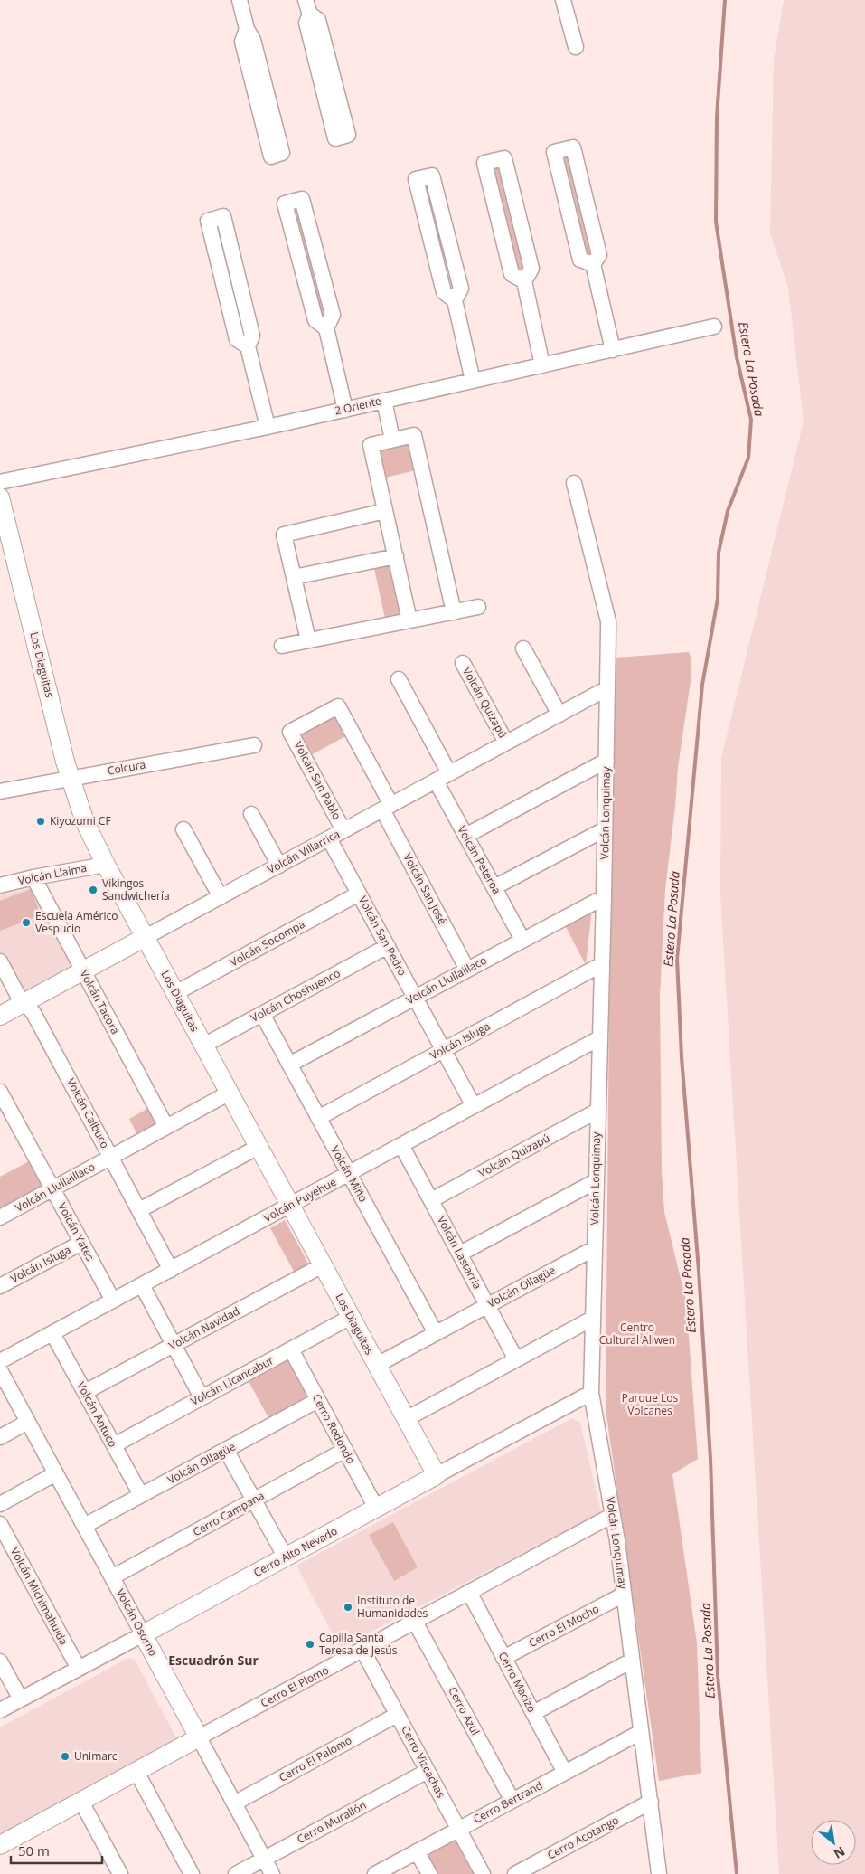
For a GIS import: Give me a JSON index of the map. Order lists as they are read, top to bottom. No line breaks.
{"streets":{"street":["2 Oriente","Los Diaguitas","Volcán Quizapú","Colcura","Volcán San Pablo","Volcán Lonquimay","Volcán Villarrica","Volcán Peteroa","Volcán Llaima","Volcán San José","Volcán San Pedro","Volcán Socompa","Volcán Llullaillaco","Volcán Choshuenco","Volcán Tacora","Volcán Isluga","Volcán Calbuco","Volcán Miño","Volcán Puyehue","Volcán Yates","Volcán Lastarria","Volcán Ollagüe","Volcán Navidad","Volcán Licancabur","Volcán Antuco","Cerro Redondo","Cerro Campana","Cerro Alto Nevado","Volcán Michimahuida","Volcán Osorno","Cerro El Mocho","Cerro Macizo","Cerro El Plomo","Cerro Azul","Cerro El Palomo","Cerro Vizcachas","Cerro Bertrand","Cerro Murallón","Cerro Acotango"]},"crossings":[["Los Diaguitas","Colcura"],["Los Diaguitas","Volcán Villarrica"],["Los Diaguitas","Volcán Llaima"],["Los Diaguitas","Volcán Socompa"],["Los Diaguitas","Volcán Llullaillaco"],["Los Diaguitas","Volcán Choshuenco"],["Los Diaguitas","Volcán Puyehue"],["Los Diaguitas","Volcán Ollagüe"],["Los Diaguitas","Volcán Navidad"],["Los Diaguitas","Volcán Licancabur"],["Los Diaguitas","Cerro Alto Nevado"],["Volcán Quizapú","Volcán Lonquimay"],["Volcán Quizapú","Volcán Villarrica"],["Volcán Quizapú","Volcán Lastarria"],["Volcán San Pablo","Volcán Villarrica"],["Volcán San Pablo","Volcán San José"],["Volcán Lonquimay","Volcán Villarrica"],["Volcán Lonquimay","Volcán Llullaillaco"],["Volcán Lonquimay","Volcán Isluga"],["Volcán Lonquimay","Volcán Puyehue"],["Volcán Lonquimay","Volcán Ollagüe"],["Volcán Lonquimay","Cerro Alto Nevado"],["Volcán Lonquimay","Cerro El Mocho"],["Volcán Lonquimay","Cerro El Plomo"],["Volcán Lonquimay","Cerro Bertrand"],["Volcán Lonquimay","Cerro Acotango"],["Volcán Villarrica","Volcán Peteroa"],["Volcán Villarrica","Volcán San José"],["Volcán Villarrica","Volcán San Pedro"],["Volcán Villarrica","Volcán Tacora"],["Volcán Villarrica","Volcán Calbuco"],["Volcán Peteroa","Volcán Llullaillaco"],["Volcán Llaima","Volcán Tacora"],["Volcán San José","Volcán Llullaillaco"],["Volcán San Pedro","Volcán Socompa"],["Volcán San Pedro","Volcán Llullaillaco"],["Volcán San Pedro","Volcán Choshuenco"],["Volcán San Pedro","Volcán Isluga"],["Volcán San Pedro","Volcán Puyehue"],["Volcán Llullaillaco","Volcán Tacora"],["Volcán Llullaillaco","Volcán Calbuco"],["Volcán Llullaillaco","Volcán Miño"],["Volcán Llullaillaco","Volcán Yates"],["Volcán Choshuenco","Volcán Miño"],["Volcán Isluga","Volcán Miño"],["Volcán Isluga","Volcán Yates"],["Volcán Calbuco","Volcán Puyehue"],["Volcán Miño","Volcán Puyehue"],["Volcán Miño","Volcán Ollagüe"],["Volcán Puyehue","Volcán Yates"],["Volcán Puyehue","Volcán Lastarria"],["Volcán Puyehue","Volcán Antuco"],["Volcán Lastarria","Volcán Ollagüe"],["Volcán Ollagüe","Volcán Antuco"],["Volcán Ollagüe","Cerro Redondo"],["Volcán Ollagüe","Volcán Osorno"],["Volcán Navidad","Volcán Antuco"],["Volcán Licancabur","Volcán Antuco"],["Volcán Licancabur","Cerro Redondo"],["Cerro Redondo","Cerro Campana"],["Cerro Redondo","Cerro Alto Nevado"],["Cerro Campana","Volcán Osorno"],["Cerro Alto Nevado","Volcán Michimahuida"],["Cerro Alto Nevado","Volcán Osorno"],["Volcán Osorno","Cerro El Plomo"],["Volcán Osorno","Cerro El Palomo"],["Volcán Osorno","Cerro Murallón"],["Cerro El Mocho","Cerro Macizo"],["Cerro Macizo","Cerro El Plomo"],["Cerro Macizo","Cerro Bertrand"],["Cerro El Plomo","Cerro Azul"],["Cerro El Plomo","Cerro Vizcachas"],["Cerro Azul","Cerro Bertrand"],["Cerro El Palomo","Cerro Vizcachas"],["Cerro Vizcachas","Cerro Bertrand"],["Cerro Vizcachas","Cerro Murallón"]],"districts":["Escuadrón Sur"],"water":["Estero La Posada"],"parks":["Centro Cultural Aliwen","Parque Los Volcanes"],"places":["Kiyozumi CF","Vikingos Sandwichería","Escuela Américo Vespucio","Instituto de Humanidades","Capilla Santa Teresa de Jesús","Unimarc"],"scale_bar":"50 m","north":"bottom right"}
